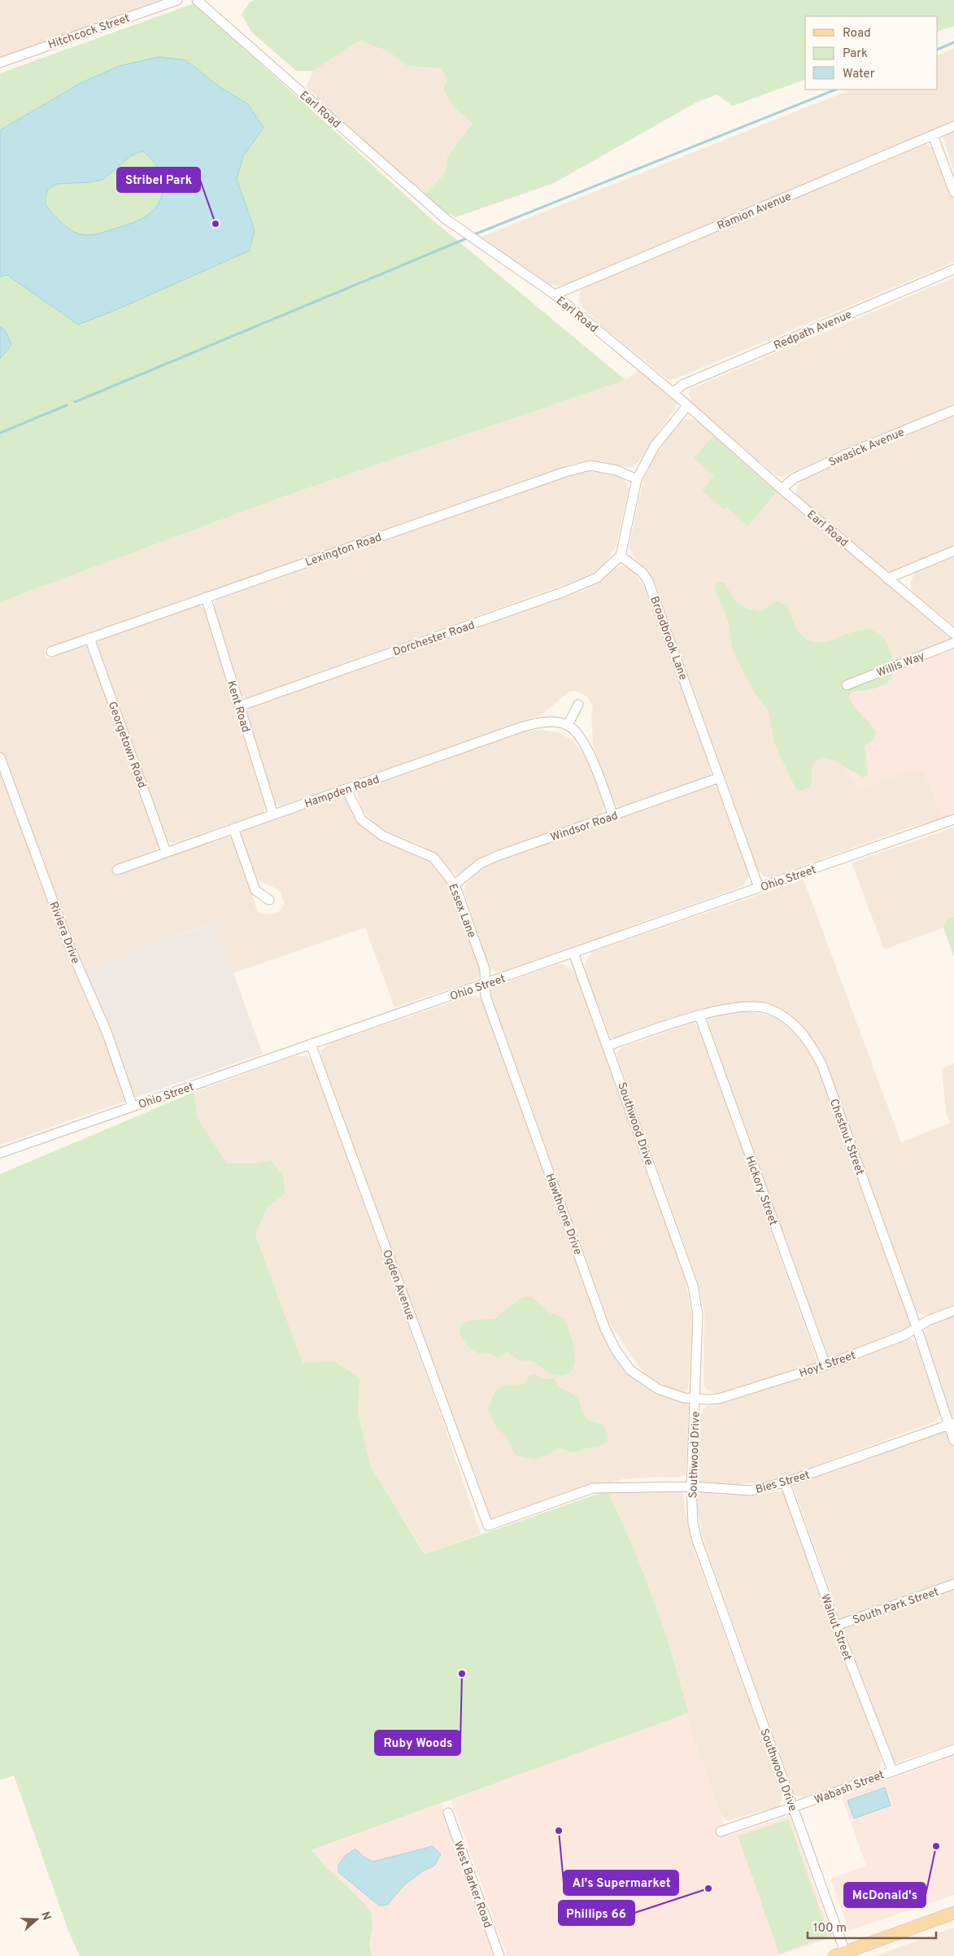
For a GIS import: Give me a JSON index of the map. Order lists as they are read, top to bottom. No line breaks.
{"streets":{"street":["Hitchcock Street","Earl Road","Ramion Avenue","Redpath Avenue","Swasick Avenue","Lexington Road","Dorchester Road","Broadbrook Lane","Willis Way","Kent Road","Georgetown Road","Hampden Road","Windsor Road","Ohio Street","Essex Lane","Riviera Drive","Southwood Drive","Chestnut Street","Hickory Street","Hawthorne Drive","Ogden Avenue","Hoyt Street","Bies Street","South Park Street","Walnut Street","Wabash Street","West Barker Road"]},"crossings":[["Earl Road","Ramion Avenue"],["Earl Road","Redpath Avenue"],["Earl Road","Swasick Avenue"],["Lexington Road","Kent Road"],["Lexington Road","Georgetown Road"],["Dorchester Road","Broadbrook Lane"],["Dorchester Road","Kent Road"],["Broadbrook Lane","Windsor Road"],["Broadbrook Lane","Ohio Street"],["Kent Road","Hampden Road"],["Georgetown Road","Hampden Road"],["Hampden Road","Essex Lane"],["Windsor Road","Essex Lane"],["Ohio Street","Essex Lane"],["Ohio Street","Riviera Drive"],["Ohio Street","Southwood Drive"],["Ohio Street","Hawthorne Drive"],["Ohio Street","Ogden Avenue"],["Essex Lane","Hawthorne Drive"],["Southwood Drive","Chestnut Street"],["Southwood Drive","Hawthorne Drive"],["Southwood Drive","Hoyt Street"],["Southwood Drive","Bies Street"],["Southwood Drive","Wabash Street"],["Chestnut Street","Hickory Street"],["Chestnut Street","Hoyt Street"],["Chestnut Street","Bies Street"],["Hickory Street","Hoyt Street"],["Hawthorne Drive","Hoyt Street"],["Ogden Avenue","Bies Street"],["Bies Street","Walnut Street"],["South Park Street","Walnut Street"],["Walnut Street","Wabash Street"]],"places":["Stribel Park","Ruby Woods","Al's Supermarket","McDonald's","Phillips 66"],"legend":["Road","Park","Water"],"scale_bar":"100 m","north":"right"}
